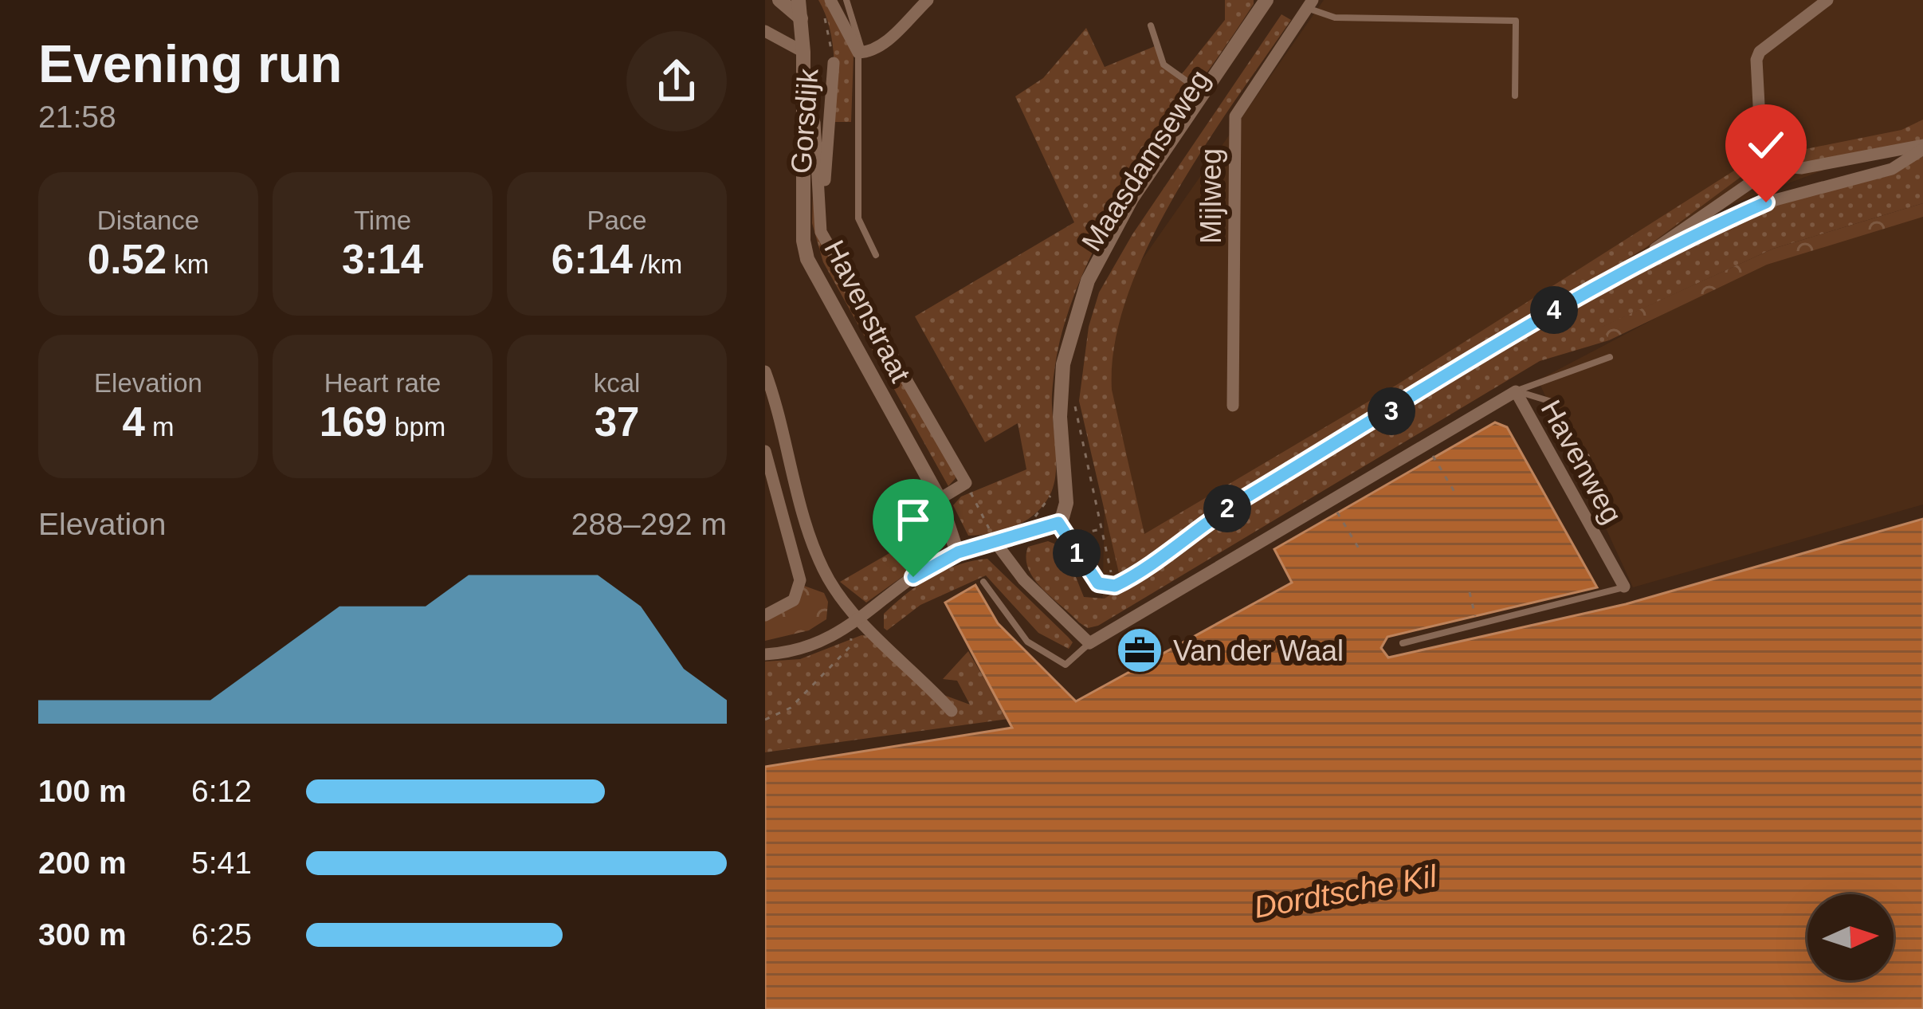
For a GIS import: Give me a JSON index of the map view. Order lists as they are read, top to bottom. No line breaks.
{"streets":{"street":["Gorsdijk","Maasdamseweg","Mijlweg","Havenstraat","Havenweg"]},"crossings":[["Gorsdijk","Havenstraat"]],"water":["Dordtsche Kil"],"places":{"office":["Van der Waal"]},"north":"right","page":{"heading":["Evening run","21:58"],"stats":[["Distance","0.52 km"],["Time","3:14"],["Pace","6:14 /km"],["Elevation","4 m"],["Heart rate","169 bpm"],["kcal","37"]],"pins":["4","3","2","1"],"chart":["Elevation","288–292 m"],"list":[{"name":"100 m","note":"6:12"},{"name":"200 m","note":"5:41"},{"name":"300 m","note":"6:25"}]}}
